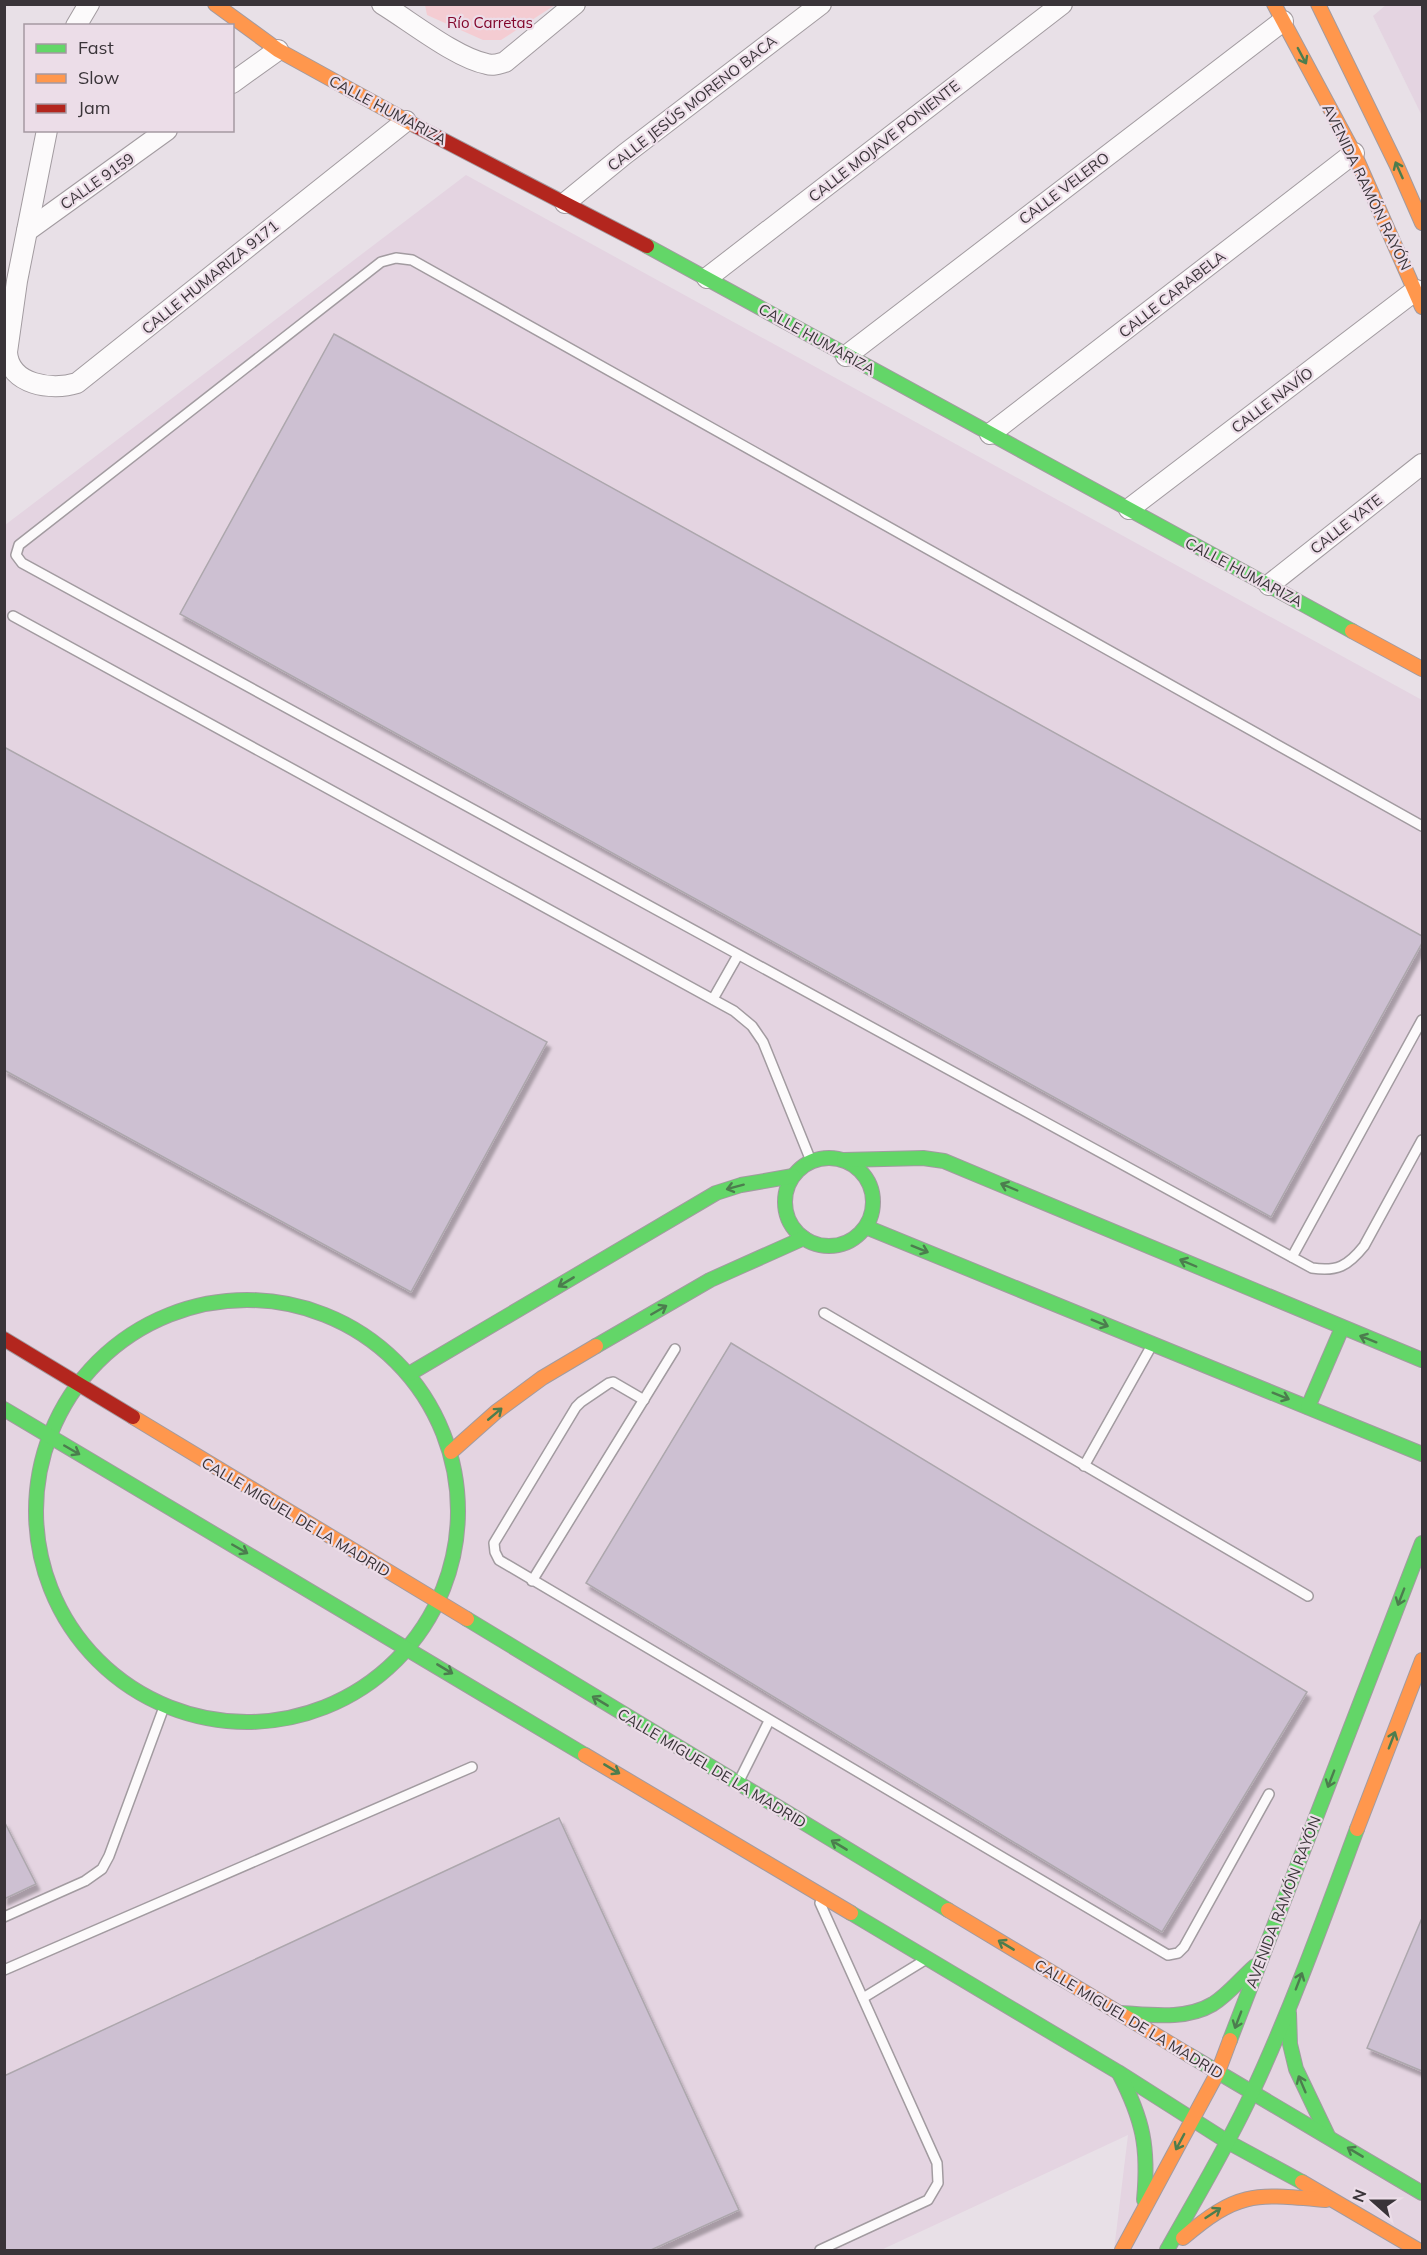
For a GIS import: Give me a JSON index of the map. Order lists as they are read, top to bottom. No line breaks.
{"streets":{"main road":["CALLE HUMARIZA","AVENIDA RAMÓN RAYÓN","CALLE MIGUEL DE LA MADRID"],"street":["CALLE JESÚS MORENO BACA","CALLE MOJAVE PONIENTE","CALLE 9159","CALLE VELERO","CALLE HUMARIZA 9171","CALLE CARABELA","CALLE NAVÍO","CALLE YATE"]},"crossings":[["CALLE JESÚS MORENO BACA","CALLE HUMARIZA"],["CALLE HUMARIZA","CALLE MOJAVE PONIENTE"],["CALLE HUMARIZA","CALLE VELERO"],["CALLE HUMARIZA","CALLE HUMARIZA 9171"],["CALLE HUMARIZA","CALLE CARABELA"],["CALLE HUMARIZA","CALLE NAVÍO"],["CALLE HUMARIZA","CALLE YATE"],["CALLE 9159","CALLE HUMARIZA 9171"],["AVENIDA RAMÓN RAYÓN","CALLE VELERO"],["AVENIDA RAMÓN RAYÓN","CALLE CARABELA"],["AVENIDA RAMÓN RAYÓN","CALLE NAVÍO"],["AVENIDA RAMÓN RAYÓN","CALLE MIGUEL DE LA MADRID"]],"parks":["Río Carretas"],"legend":["Fast","Slow","Jam"],"north":"left"}
